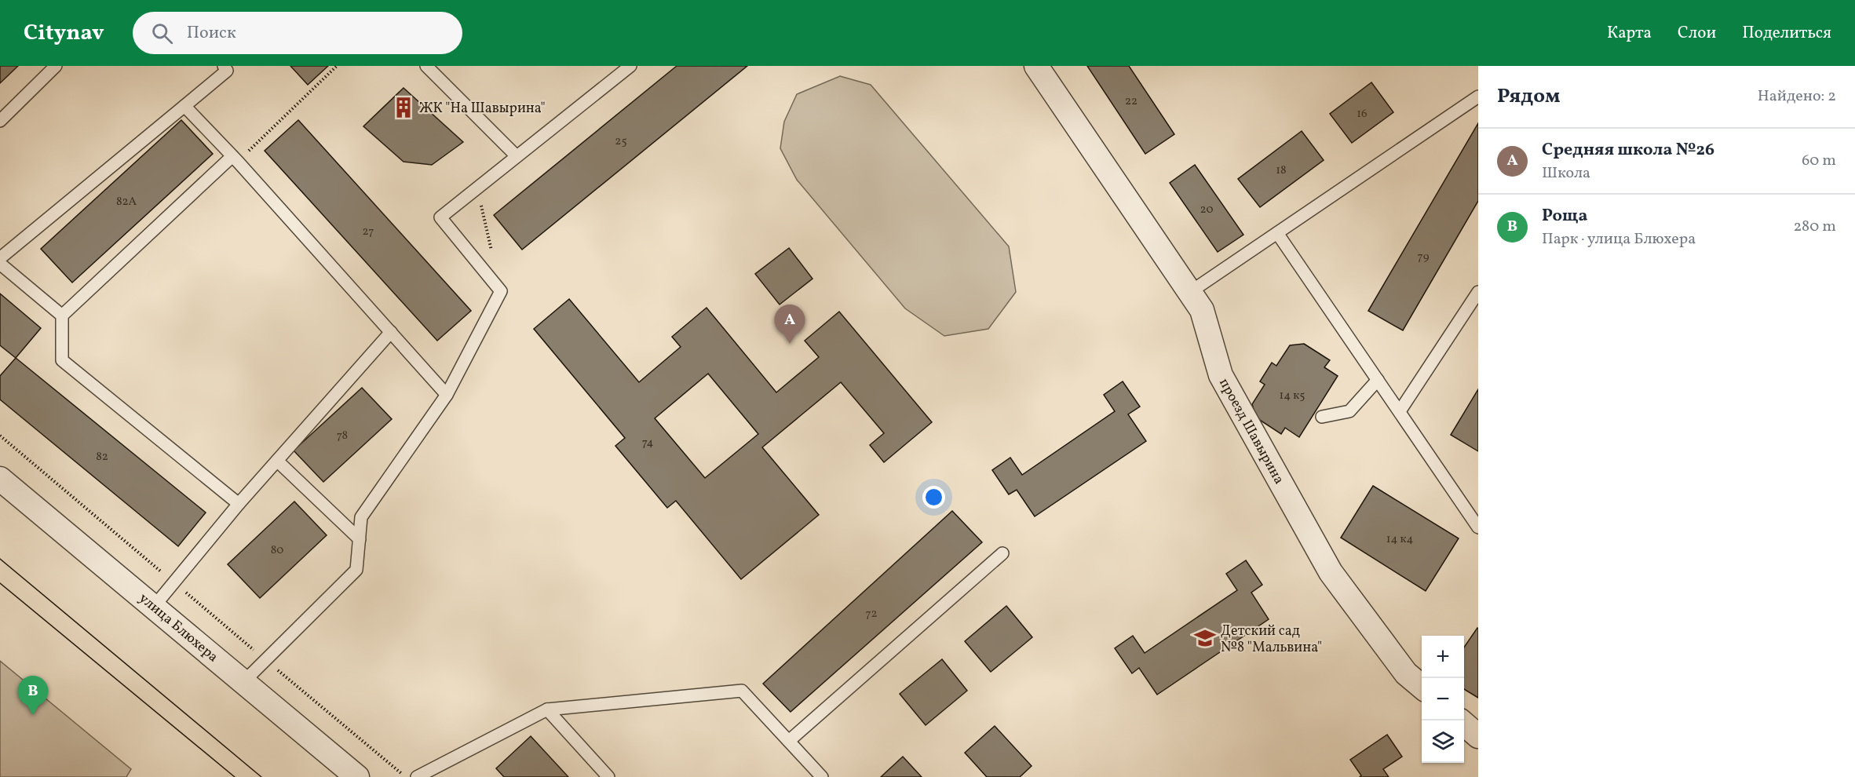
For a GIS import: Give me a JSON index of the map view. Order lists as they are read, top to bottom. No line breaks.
{"streets":{"street":["проезд Шавырина","улица Блюхера"]},"places":{"building":["ЖК \"На Шавырина\""],"school or university":["Детский сад №8 \"Мальвина\""]},"house_numbers":["22","16","25","18","82А","20","27","79","14 к5","78","74","82","14 к4","80","72"],"page":{"header":"Citynav","search":"Поиск","nav":["Карта","Слои","Поделиться"],"heading":["Рядом","Найдено: 2"],"list":[{"mark":"A","name":"Средняя школа №26","note":"Школа","value":"60 m"},{"mark":"B","name":"Роща","note":"Парк · улица Блюхера","value":"280 m"}],"pins":["A","B"],"map_buttons":["+","−"]}}
